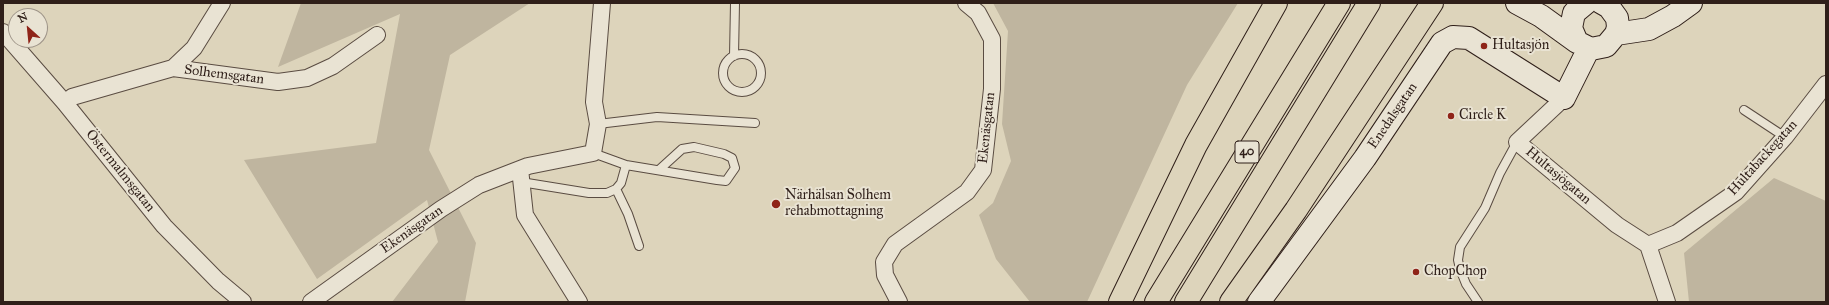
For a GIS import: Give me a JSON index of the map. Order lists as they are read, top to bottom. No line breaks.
{"streets":{"highway":["40"],"street":["Solhemsgatan","Enedalsgatan","Ekenäsgatan","Hultabackegatan","Östermalmsgatan","Hultasjögatan"]},"crossings":[["Solhemsgatan","Östermalmsgatan"],["Enedalsgatan","Hultasjögatan"],["Hultabackegatan","Hultasjögatan"]],"places":["Hultasjön","Circle K","Närhälsan Solhem rehabmottagning","ChopChop"],"north":"top left"}
